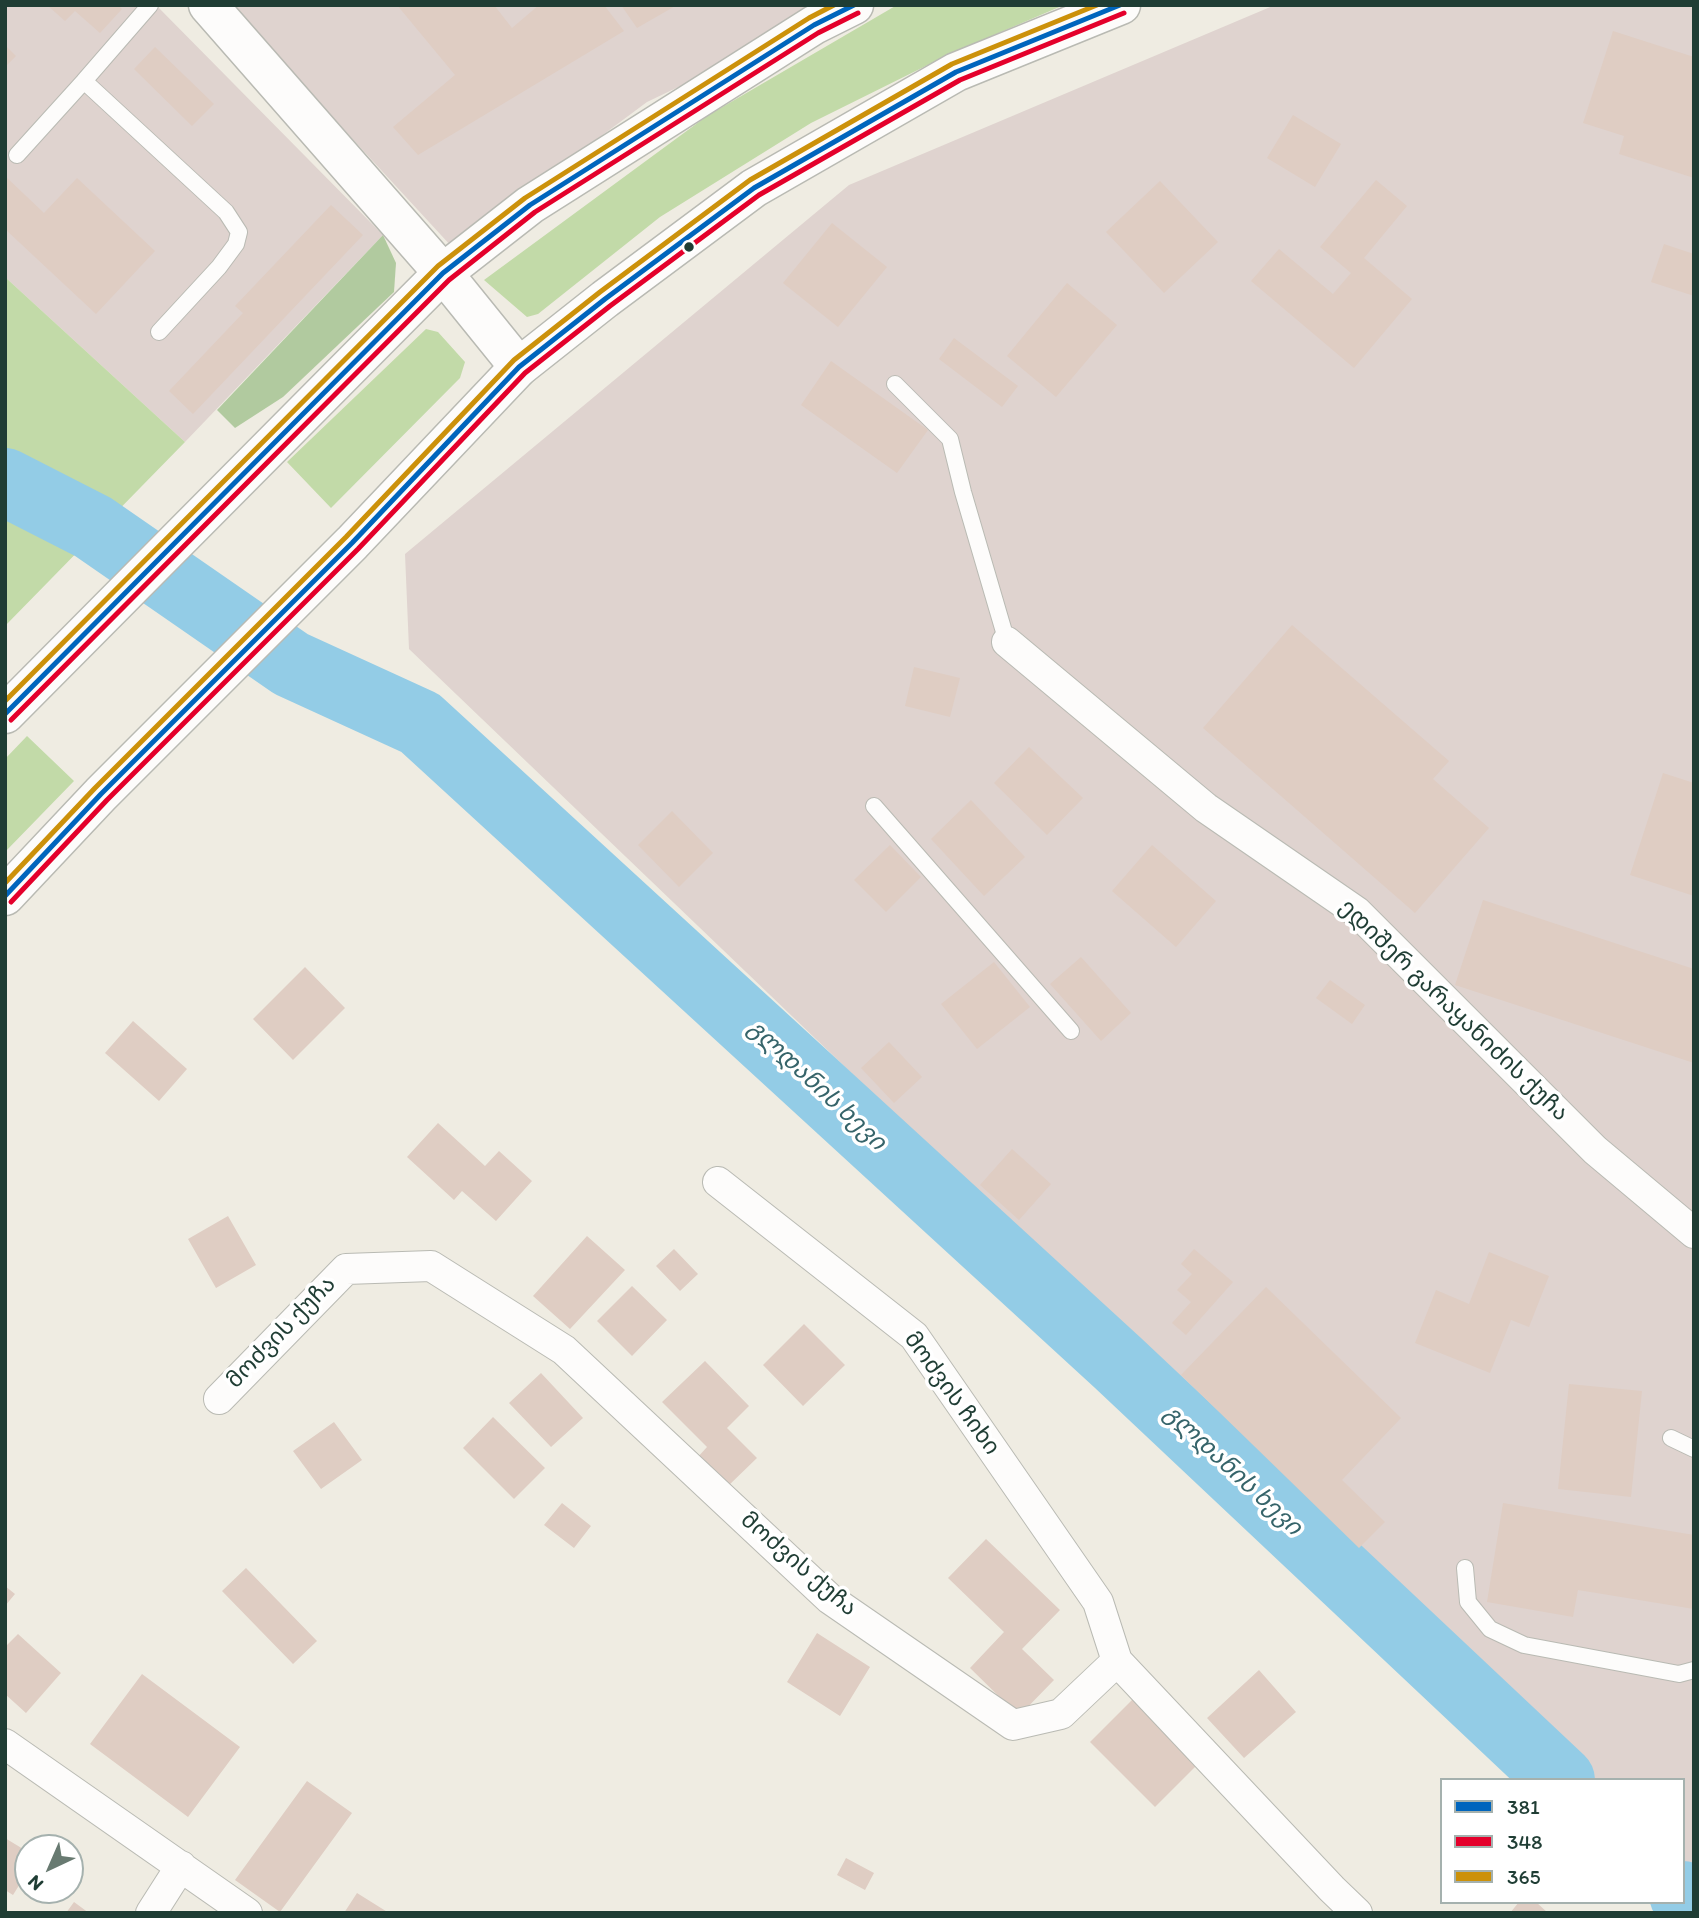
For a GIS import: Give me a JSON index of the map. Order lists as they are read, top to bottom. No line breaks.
{"streets":{"street":["ედიშერ გარაყანიძის ქუჩა","მოძვის ქუჩა","მოძვის ჩიხი"]},"crossings":[["მოძვის ქუჩა","მოძვის ჩიხი"]],"water":["გლდანის ხევი"],"lines":["transit line 381","transit line 365","transit line 348"],"legend":["381","348","365"],"north":"bottom left"}
